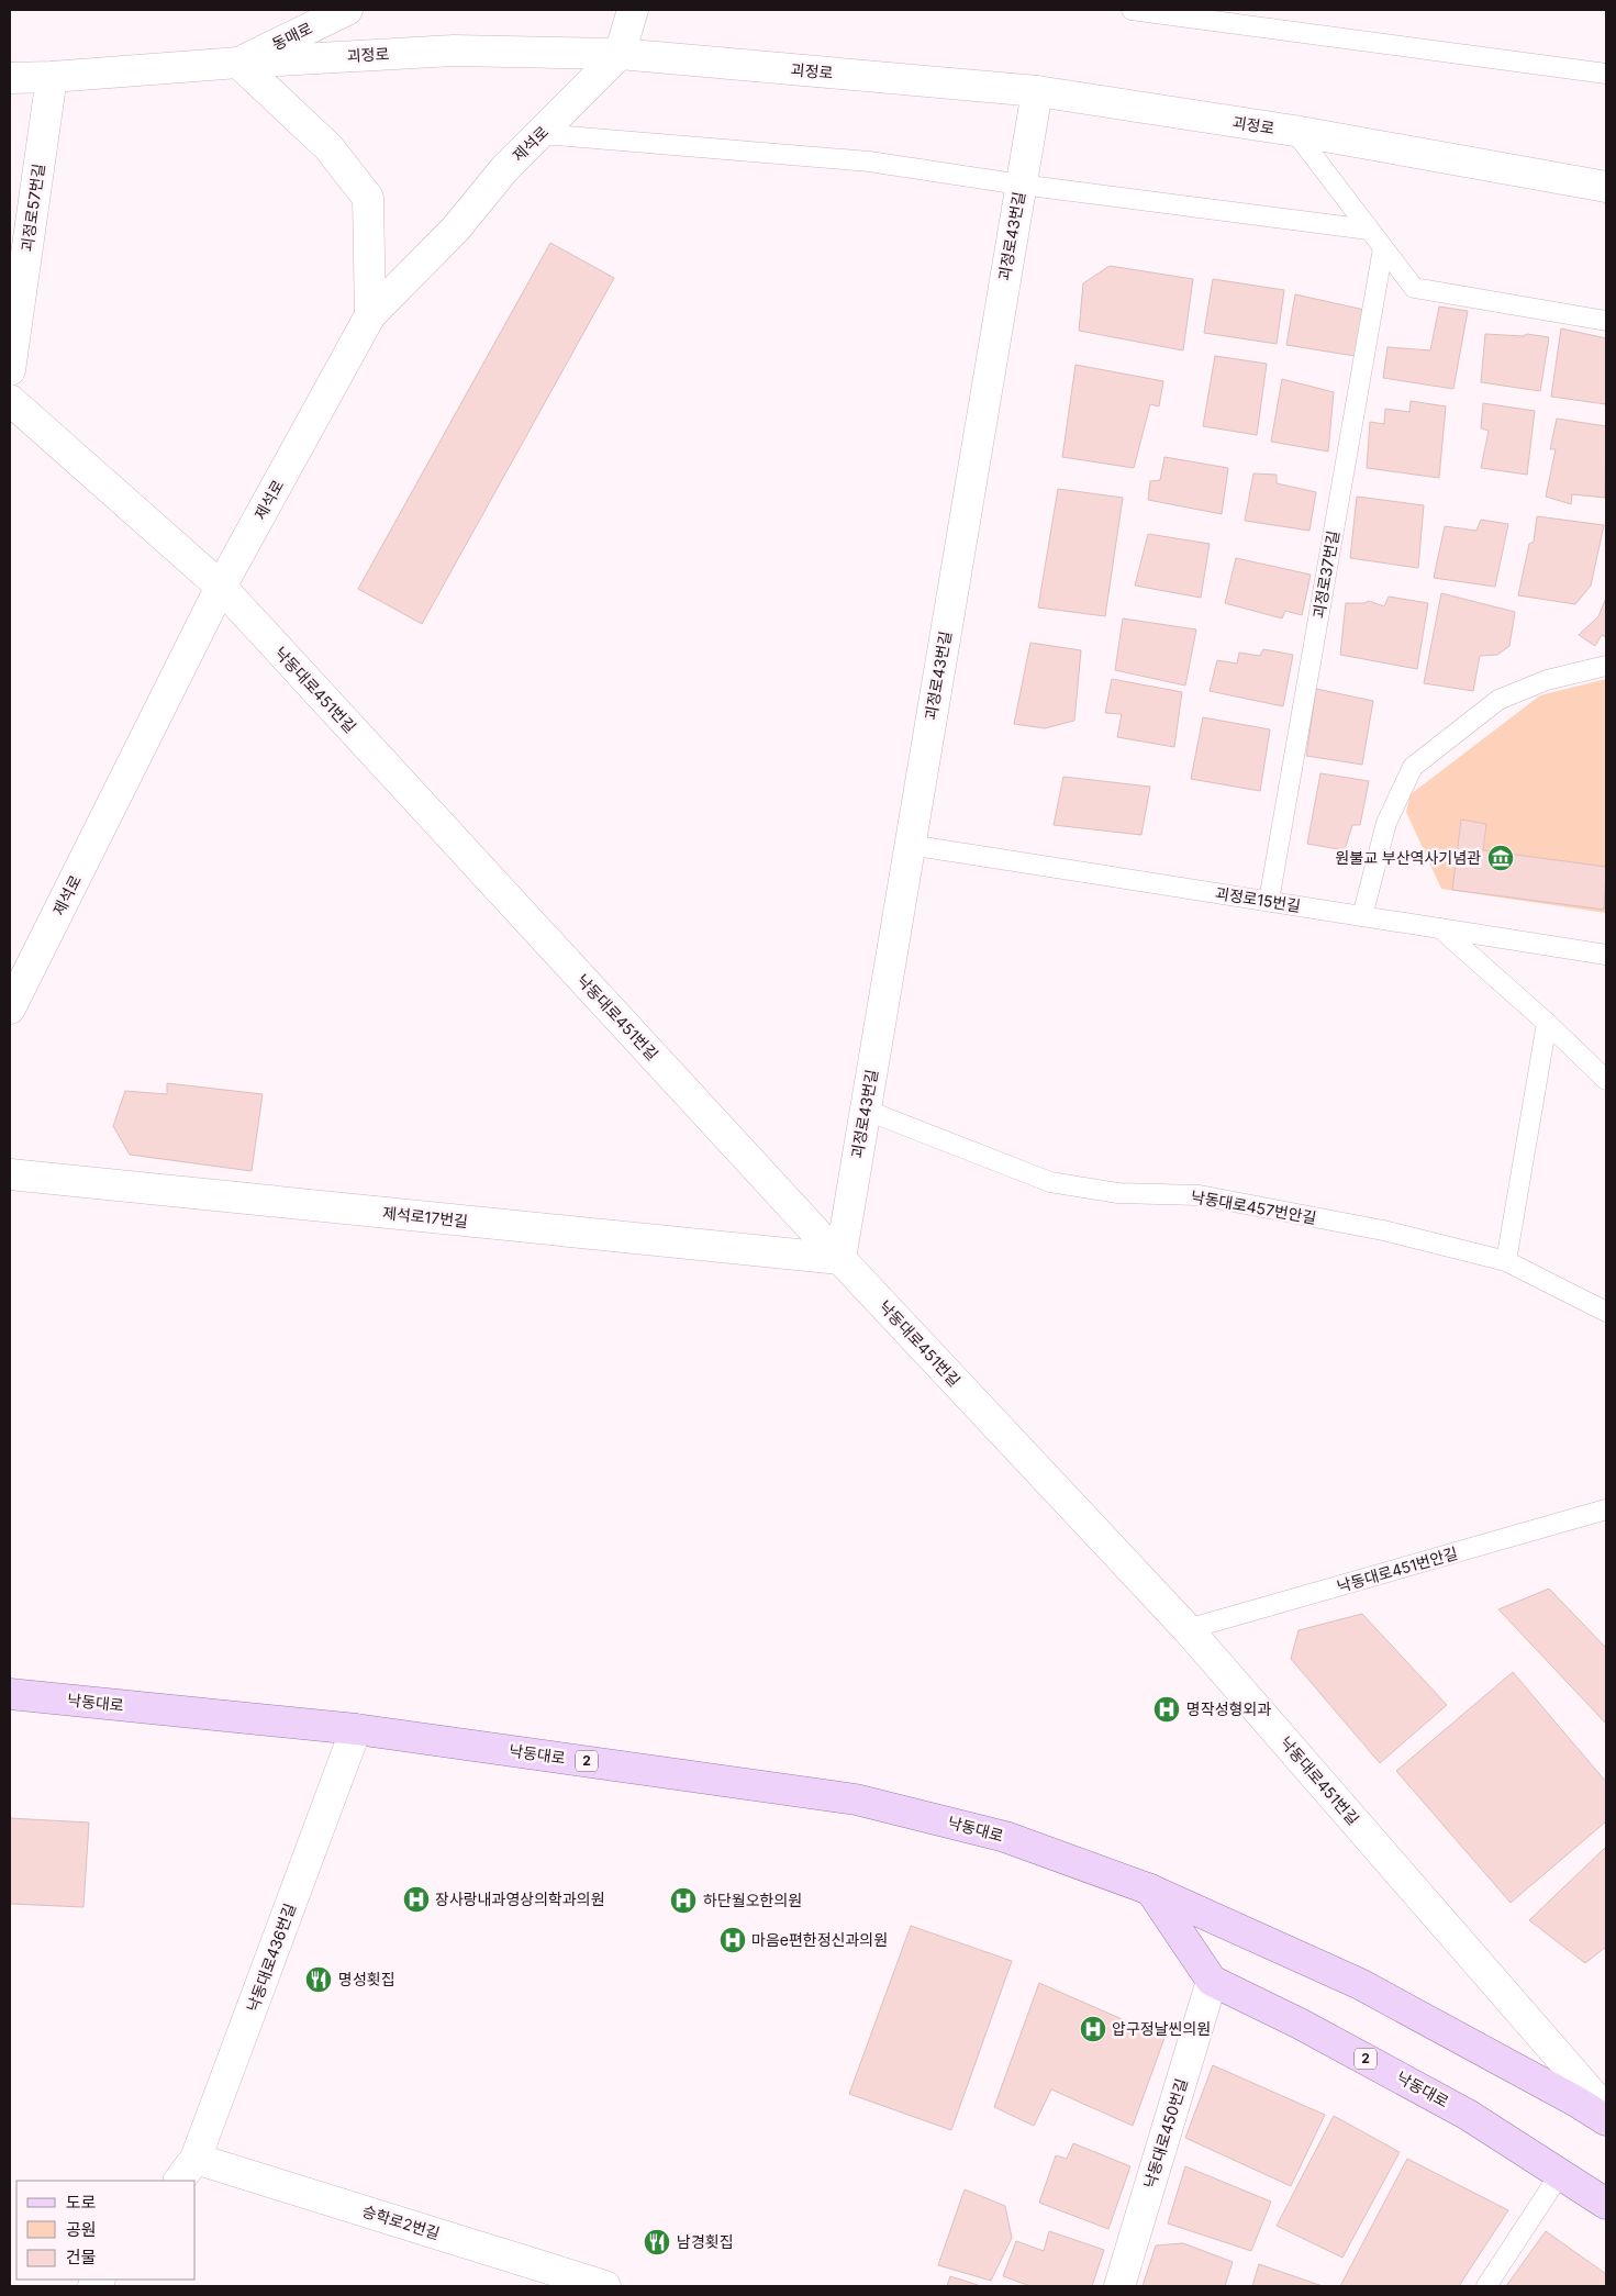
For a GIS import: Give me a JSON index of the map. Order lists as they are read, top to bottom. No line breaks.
{"streets":{"main road":["낙동대로","2"],"street":["동매로","괴정로","제석로","괴정로57번길","괴정로43번길","낙동대로451번길","제석로17번길","낙동대로436번길","낙동대로450번길","승학로2번길"],"lane":["괴정로37번길","괴정로15번길","낙동대로457번안길","낙동대로451번안길"]},"crossings":[["동매로","괴정로"],["괴정로","제석로"],["괴정로","괴정로57번길"],["괴정로","괴정로43번길"],["제석로","낙동대로451번길"],["괴정로43번길","낙동대로451번길"],["괴정로43번길","괴정로15번길"],["괴정로43번길","낙동대로457번안길"],["괴정로43번길","제석로17번길"],["괴정로37번길","괴정로15번길"],["낙동대로451번길","제석로17번길"],["낙동대로451번길","낙동대로451번안길"],["낙동대로","낙동대로436번길"],["낙동대로","낙동대로450번길"],["낙동대로436번길","승학로2번길"]],"places":{"museum":["원불교 부산역사기념관"],"hospital":["명작성형외과","장사랑내과영상의학과의원","하단월오한의원","마음e편한정신과의원","압구정날씬의원"],"restaurant":["명성횟집","남경횟집"]},"legend":["도로","공원","건물"]}
